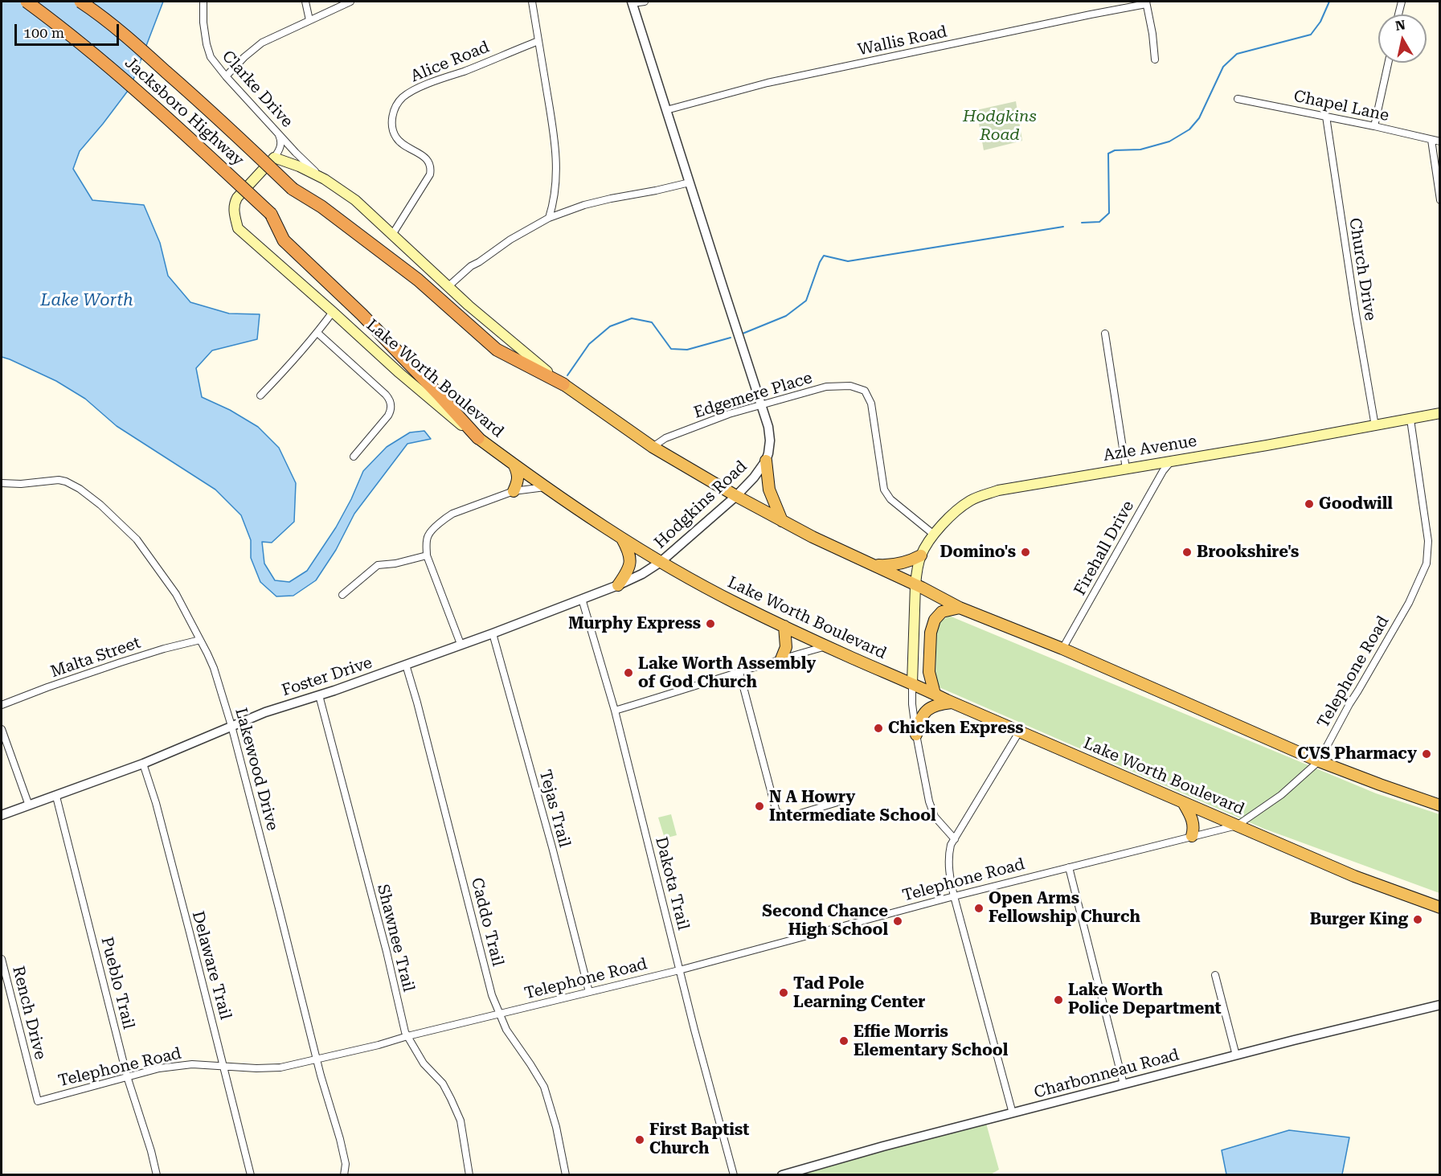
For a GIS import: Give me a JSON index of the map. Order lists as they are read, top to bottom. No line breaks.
{"streets":{"highway":["Jacksboro Highway","Lake Worth Boulevard"],"main road":["Azle Avenue"],"street":["Wallis Road","Alice Road","Clarke Drive","Chapel Lane","Church Drive","Edgemere Place","Hodgkins Road","Firehall Drive","Malta Street","Telephone Road","Foster Drive","Lakewood Drive","Tejas Trail","Dakota Trail","Caddo Trail","Shawnee Trail","Delaware Trail","Pueblo Trail","Rench Drive","Charbonneau Road"]},"crossings":[["Wallis Road","Hodgkins Road"],["Chapel Lane","Church Drive"],["Jacksboro Highway","Lake Worth Boulevard"],["Church Drive","Azle Avenue"],["Lake Worth Boulevard","Azle Avenue"],["Lake Worth Boulevard","Hodgkins Road"],["Lake Worth Boulevard","Telephone Road"],["Lake Worth Boulevard","Foster Drive"],["Edgemere Place","Azle Avenue"],["Edgemere Place","Hodgkins Road"],["Azle Avenue","Firehall Drive"],["Azle Avenue","Telephone Road"],["Hodgkins Road","Foster Drive"],["Malta Street","Lakewood Drive"],["Telephone Road","Lakewood Drive"],["Telephone Road","Tejas Trail"],["Telephone Road","Dakota Trail"],["Telephone Road","Caddo Trail"],["Telephone Road","Shawnee Trail"],["Telephone Road","Delaware Trail"],["Telephone Road","Pueblo Trail"],["Telephone Road","Rench Drive"],["Foster Drive","Lakewood Drive"],["Foster Drive","Tejas Trail"],["Foster Drive","Dakota Trail"],["Foster Drive","Caddo Trail"],["Foster Drive","Shawnee Trail"],["Foster Drive","Delaware Trail"],["Foster Drive","Pueblo Trail"]],"water":["Lake Worth"],"parks":["Hodgkins Road"],"places":["Goodwill","Domino's","Brookshire's","Murphy Express","Lake Worth Assembly of God Church","Chicken Express","CVS Pharmacy","N A Howry Intermediate School","Open Arms Fellowship Church","Burger King","Second Chance High School","Tad Pole Learning Center","Lake Worth Police Department","Effie Morris Elementary School","First Baptist Church"],"scale_bar":"100 m","north":"top"}
